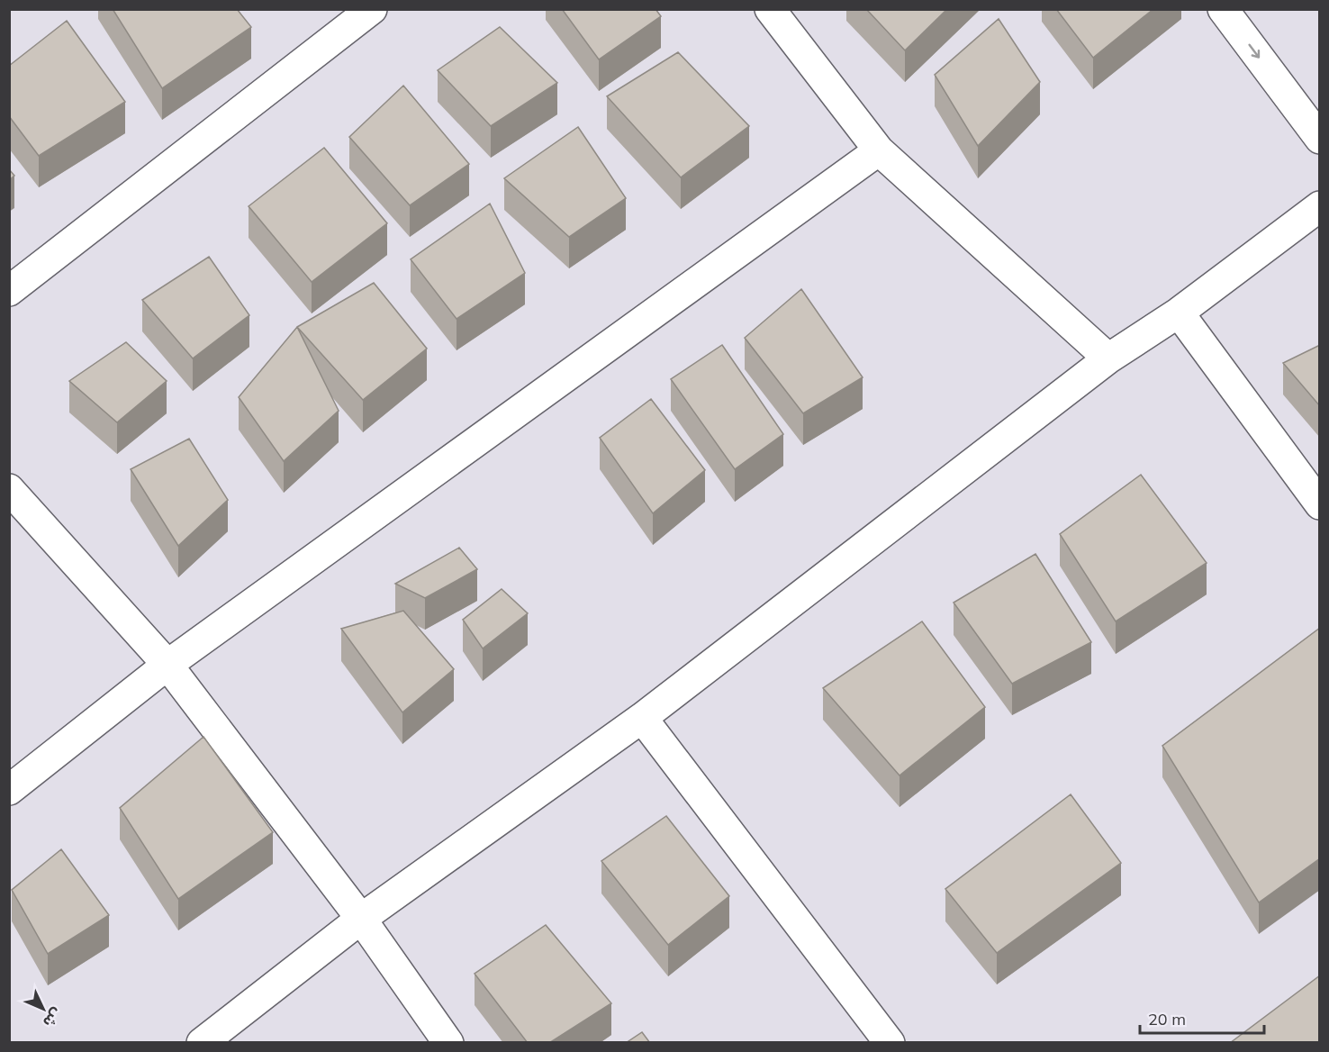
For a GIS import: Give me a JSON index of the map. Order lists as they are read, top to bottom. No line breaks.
{"scale_bar":"20 m","north":"bottom right"}
